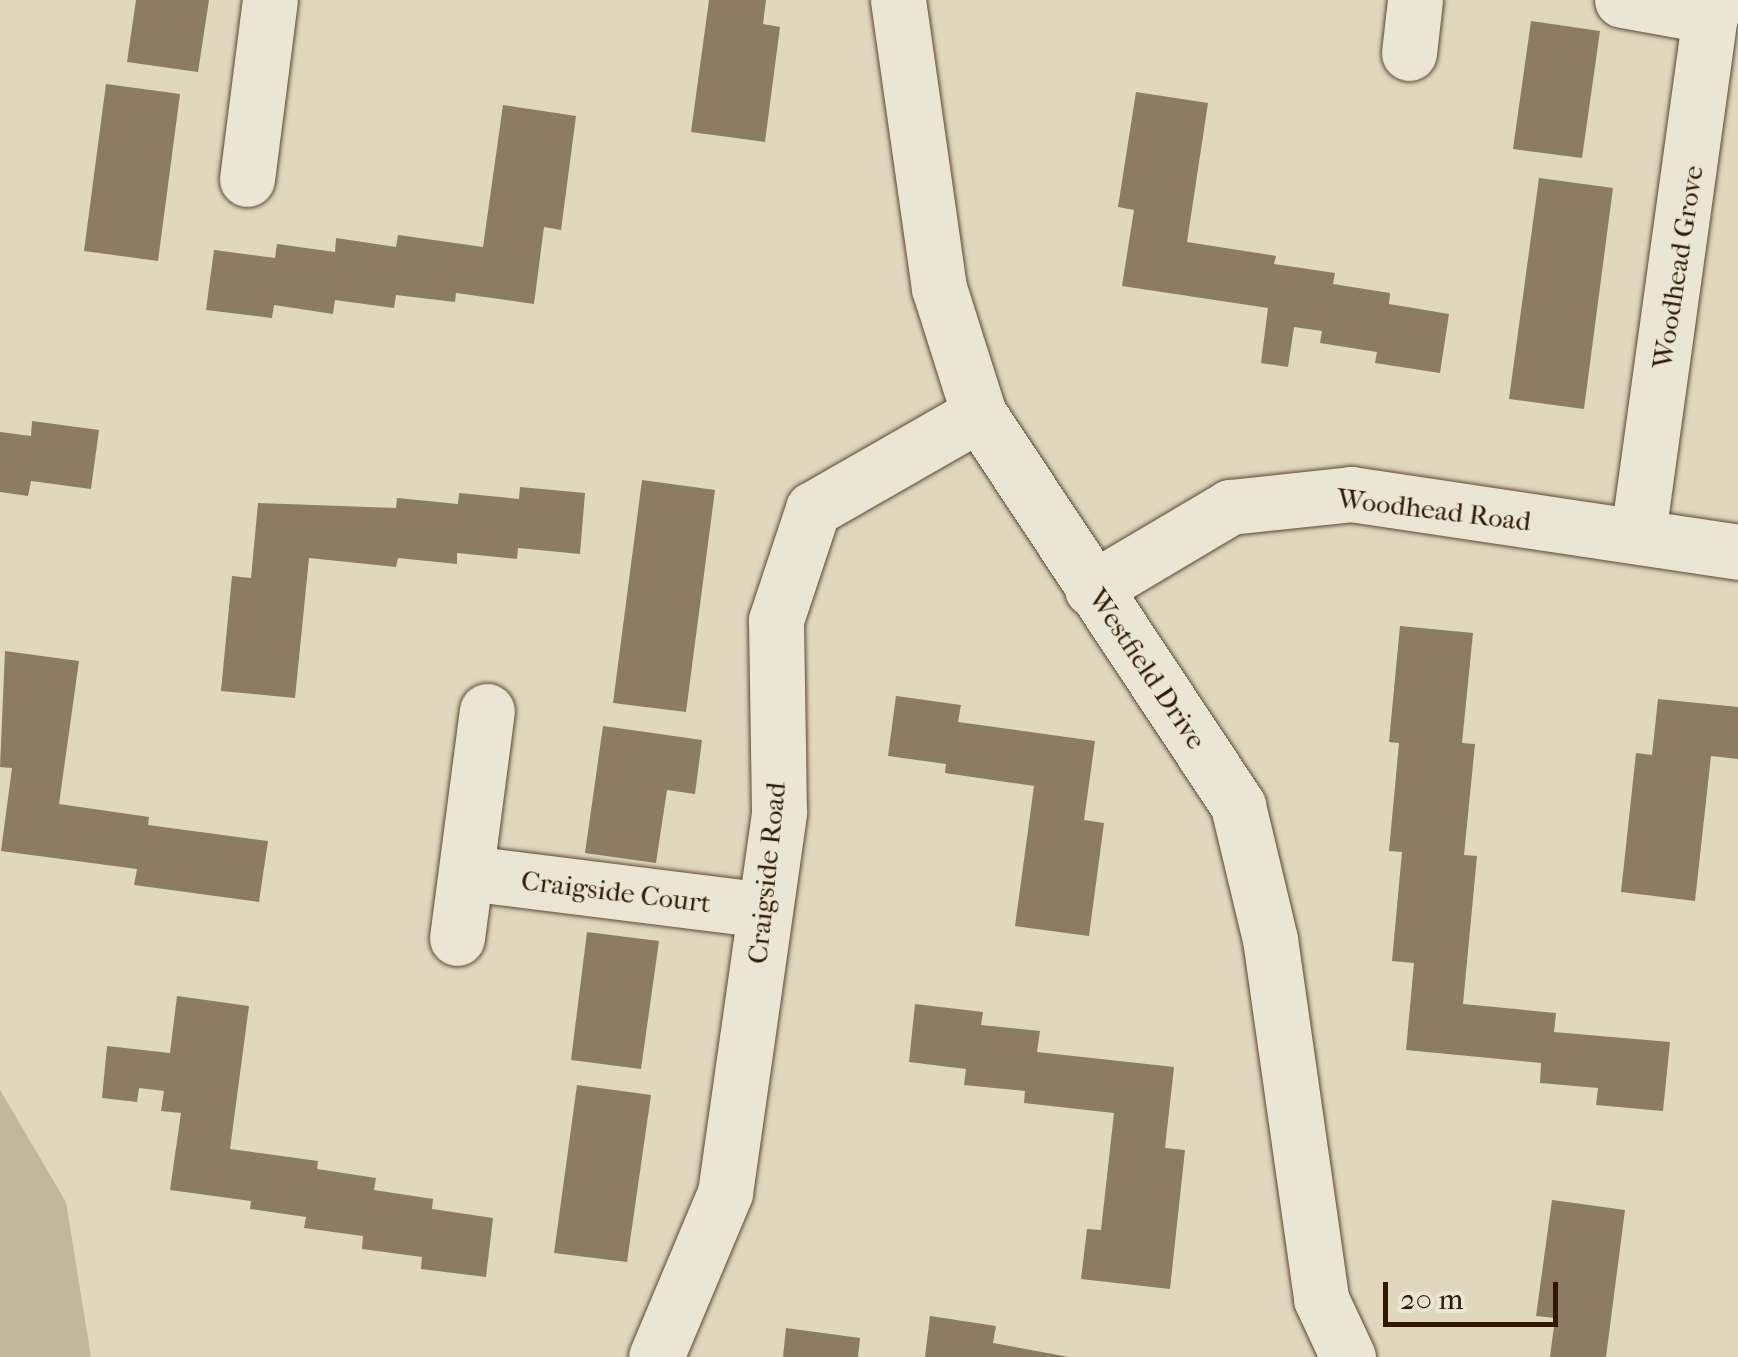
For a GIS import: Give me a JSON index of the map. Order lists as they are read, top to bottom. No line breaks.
{"streets":{"street":["Woodhead Grove","Woodhead Road","Westfield Drive","Craigside Road","Craigside Court"]},"crossings":[["Woodhead Grove","Woodhead Road"],["Woodhead Road","Westfield Drive"],["Westfield Drive","Craigside Road"],["Craigside Road","Craigside Court"]],"scale_bar":"20 m"}
